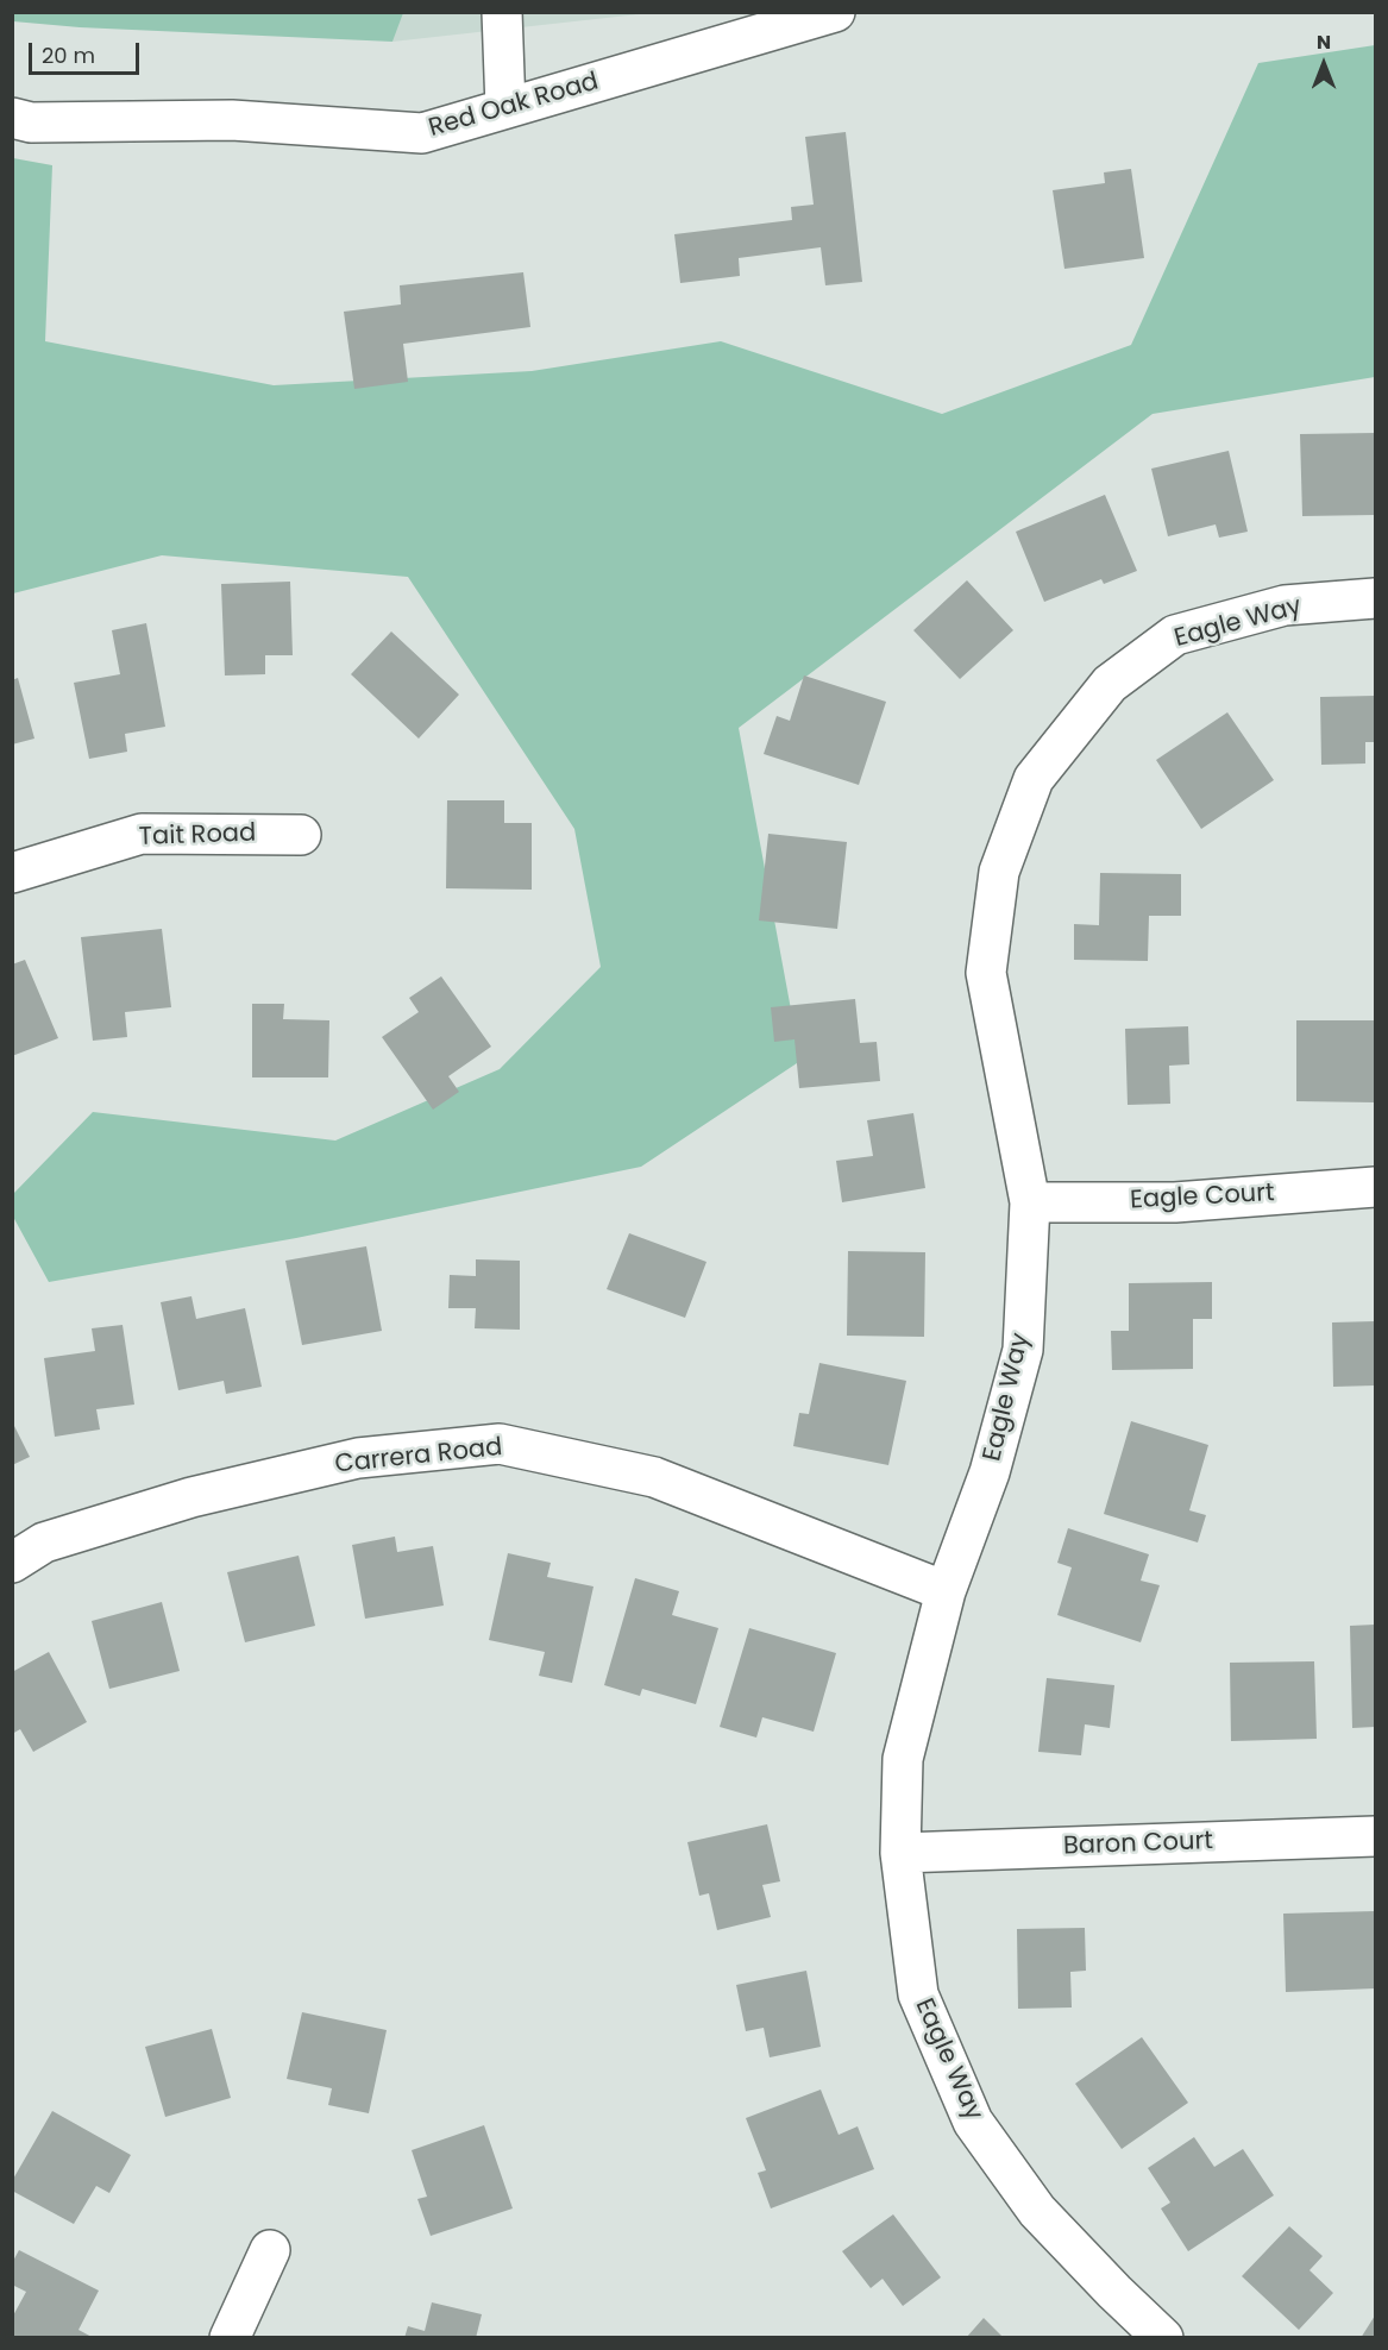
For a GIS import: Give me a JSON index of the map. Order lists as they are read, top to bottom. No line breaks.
{"streets":{"street":["Red Oak Road","Eagle Way","Tait Road","Eagle Court","Carrera Road","Baron Court"]},"crossings":[["Eagle Way","Eagle Court"],["Eagle Way","Carrera Road"],["Eagle Way","Baron Court"]],"scale_bar":"20 m","north":"top"}
